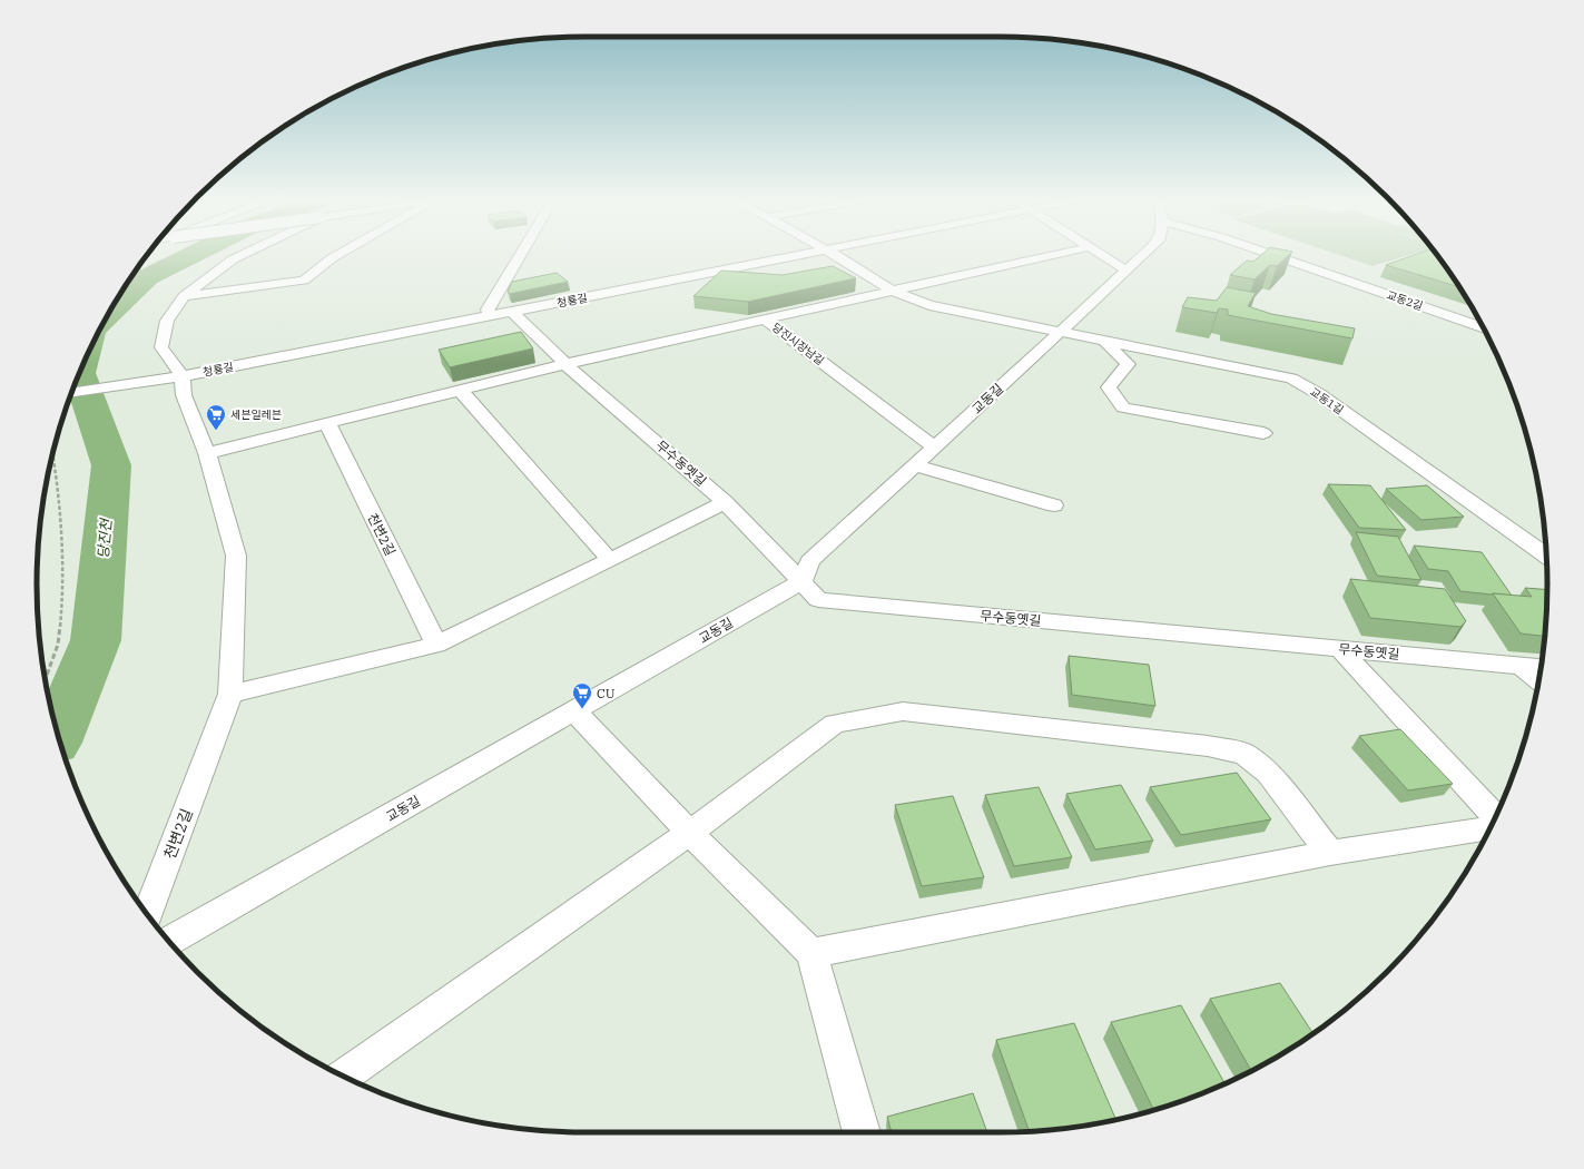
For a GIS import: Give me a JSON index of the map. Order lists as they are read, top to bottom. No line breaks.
{"streets":{"street":["청룡길","교동2길","당진시장남길","교동길","교동1길","무수동옛길","천변2길"]},"crossings":[["청룡길","무수동옛길"],["청룡길","천변2길"],["당진시장남길","교동길"],["교동길","교동1길"],["교동길","무수동옛길"]],"water":["당진천"],"places":{"supermarket":["세븐일레븐","CU"]}}
